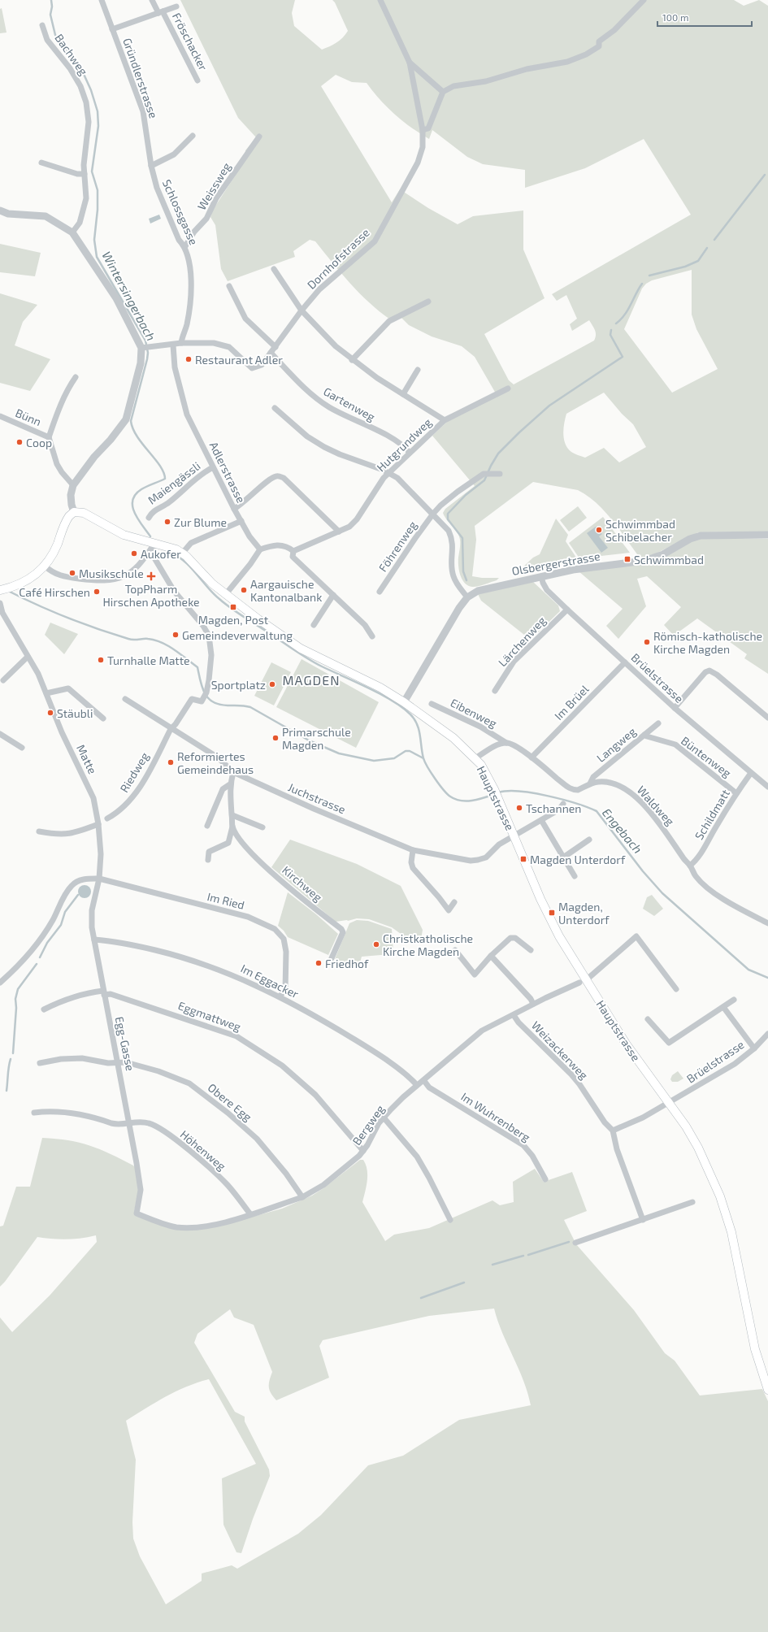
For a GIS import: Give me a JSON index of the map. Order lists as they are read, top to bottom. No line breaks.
{"streets":{"main road":["Hauptstrasse"],"street":["Fröschacker","Bachweg","Gründlerstrasse","Weissweg","Schlossgasse","Dornhofstrasse","Gartenweg","Bünn","Hutgrundweg","Adlerstrasse","Maiengässli","Föhrenweg","Olsbergerstrasse","Lärchenweg","Brüelstrasse","Im Brüel","Eibenweg","Langweg","Büntenweg","Matte","Riedweg","Juchstrasse","Waldweg","Schildmatt","Kirchweg","Im Ried","Im Eggacker","Eggmattweg","Egg-Gasse","Weizackerweg","Obere Egg","Im Wuhrenberg","Bergweg","Höhenweg"]},"crossings":[["Fröschacker","Gründlerstrasse"],["Gründlerstrasse","Schlossgasse"],["Weissweg","Schlossgasse"],["Schlossgasse","Dornhofstrasse"],["Dornhofstrasse","Gartenweg"],["Dornhofstrasse","Adlerstrasse"],["Gartenweg","Hutgrundweg"],["Adlerstrasse","Maiengässli"],["Olsbergerstrasse","Brüelstrasse"],["Olsbergerstrasse","Hauptstrasse"],["Lärchenweg","Brüelstrasse"],["Brüelstrasse","Im Brüel"],["Brüelstrasse","Hauptstrasse"],["Brüelstrasse","Schildmatt"],["Im Brüel","Waldweg"],["Eibenweg","Waldweg"],["Langweg","Büntenweg"],["Langweg","Waldweg"],["Büntenweg","Schildmatt"],["Matte","Im Ried"],["Matte","Egg-Gasse"],["Riedweg","Juchstrasse"],["Juchstrasse","Hauptstrasse"],["Juchstrasse","Kirchweg"],["Hauptstrasse","Bergweg"],["Waldweg","Schildmatt"],["Im Ried","Im Eggacker"],["Im Ried","Egg-Gasse"],["Im Eggacker","Egg-Gasse"],["Im Eggacker","Bergweg"],["Eggmattweg","Egg-Gasse"],["Eggmattweg","Bergweg"],["Egg-Gasse","Obere Egg"],["Egg-Gasse","Bergweg"],["Egg-Gasse","Höhenweg"],["Weizackerweg","Bergweg"],["Obere Egg","Bergweg"],["Im Wuhrenberg","Bergweg"],["Bergweg","Höhenweg"]],"districts":["MAGDEN"],"water":["Wintersingerbach","Engebach"],"places":{"other":["Restaurant Adler","Coop","Zur Blume","Schwimmbad Schibelacher","Aukofer","Musikschule","Aargauische Kantonalbank","Café Hirschen","Gemeindeverwaltung","Römisch-katholische Kirche Magden","Turnhalle Matte","Sportplatz","Stäubli","Primarschule Magden","Reformiertes Gemeindehaus","Tschannen","Christkatholische Kirche Magden","Friedhof"],"transit":["Schwimmbad","Magden, Post","Magden Unterdorf","Magden, Unterdorf"],"health":["TopPharm Hirschen Apotheke"]},"scale_bar":"100 m"}
